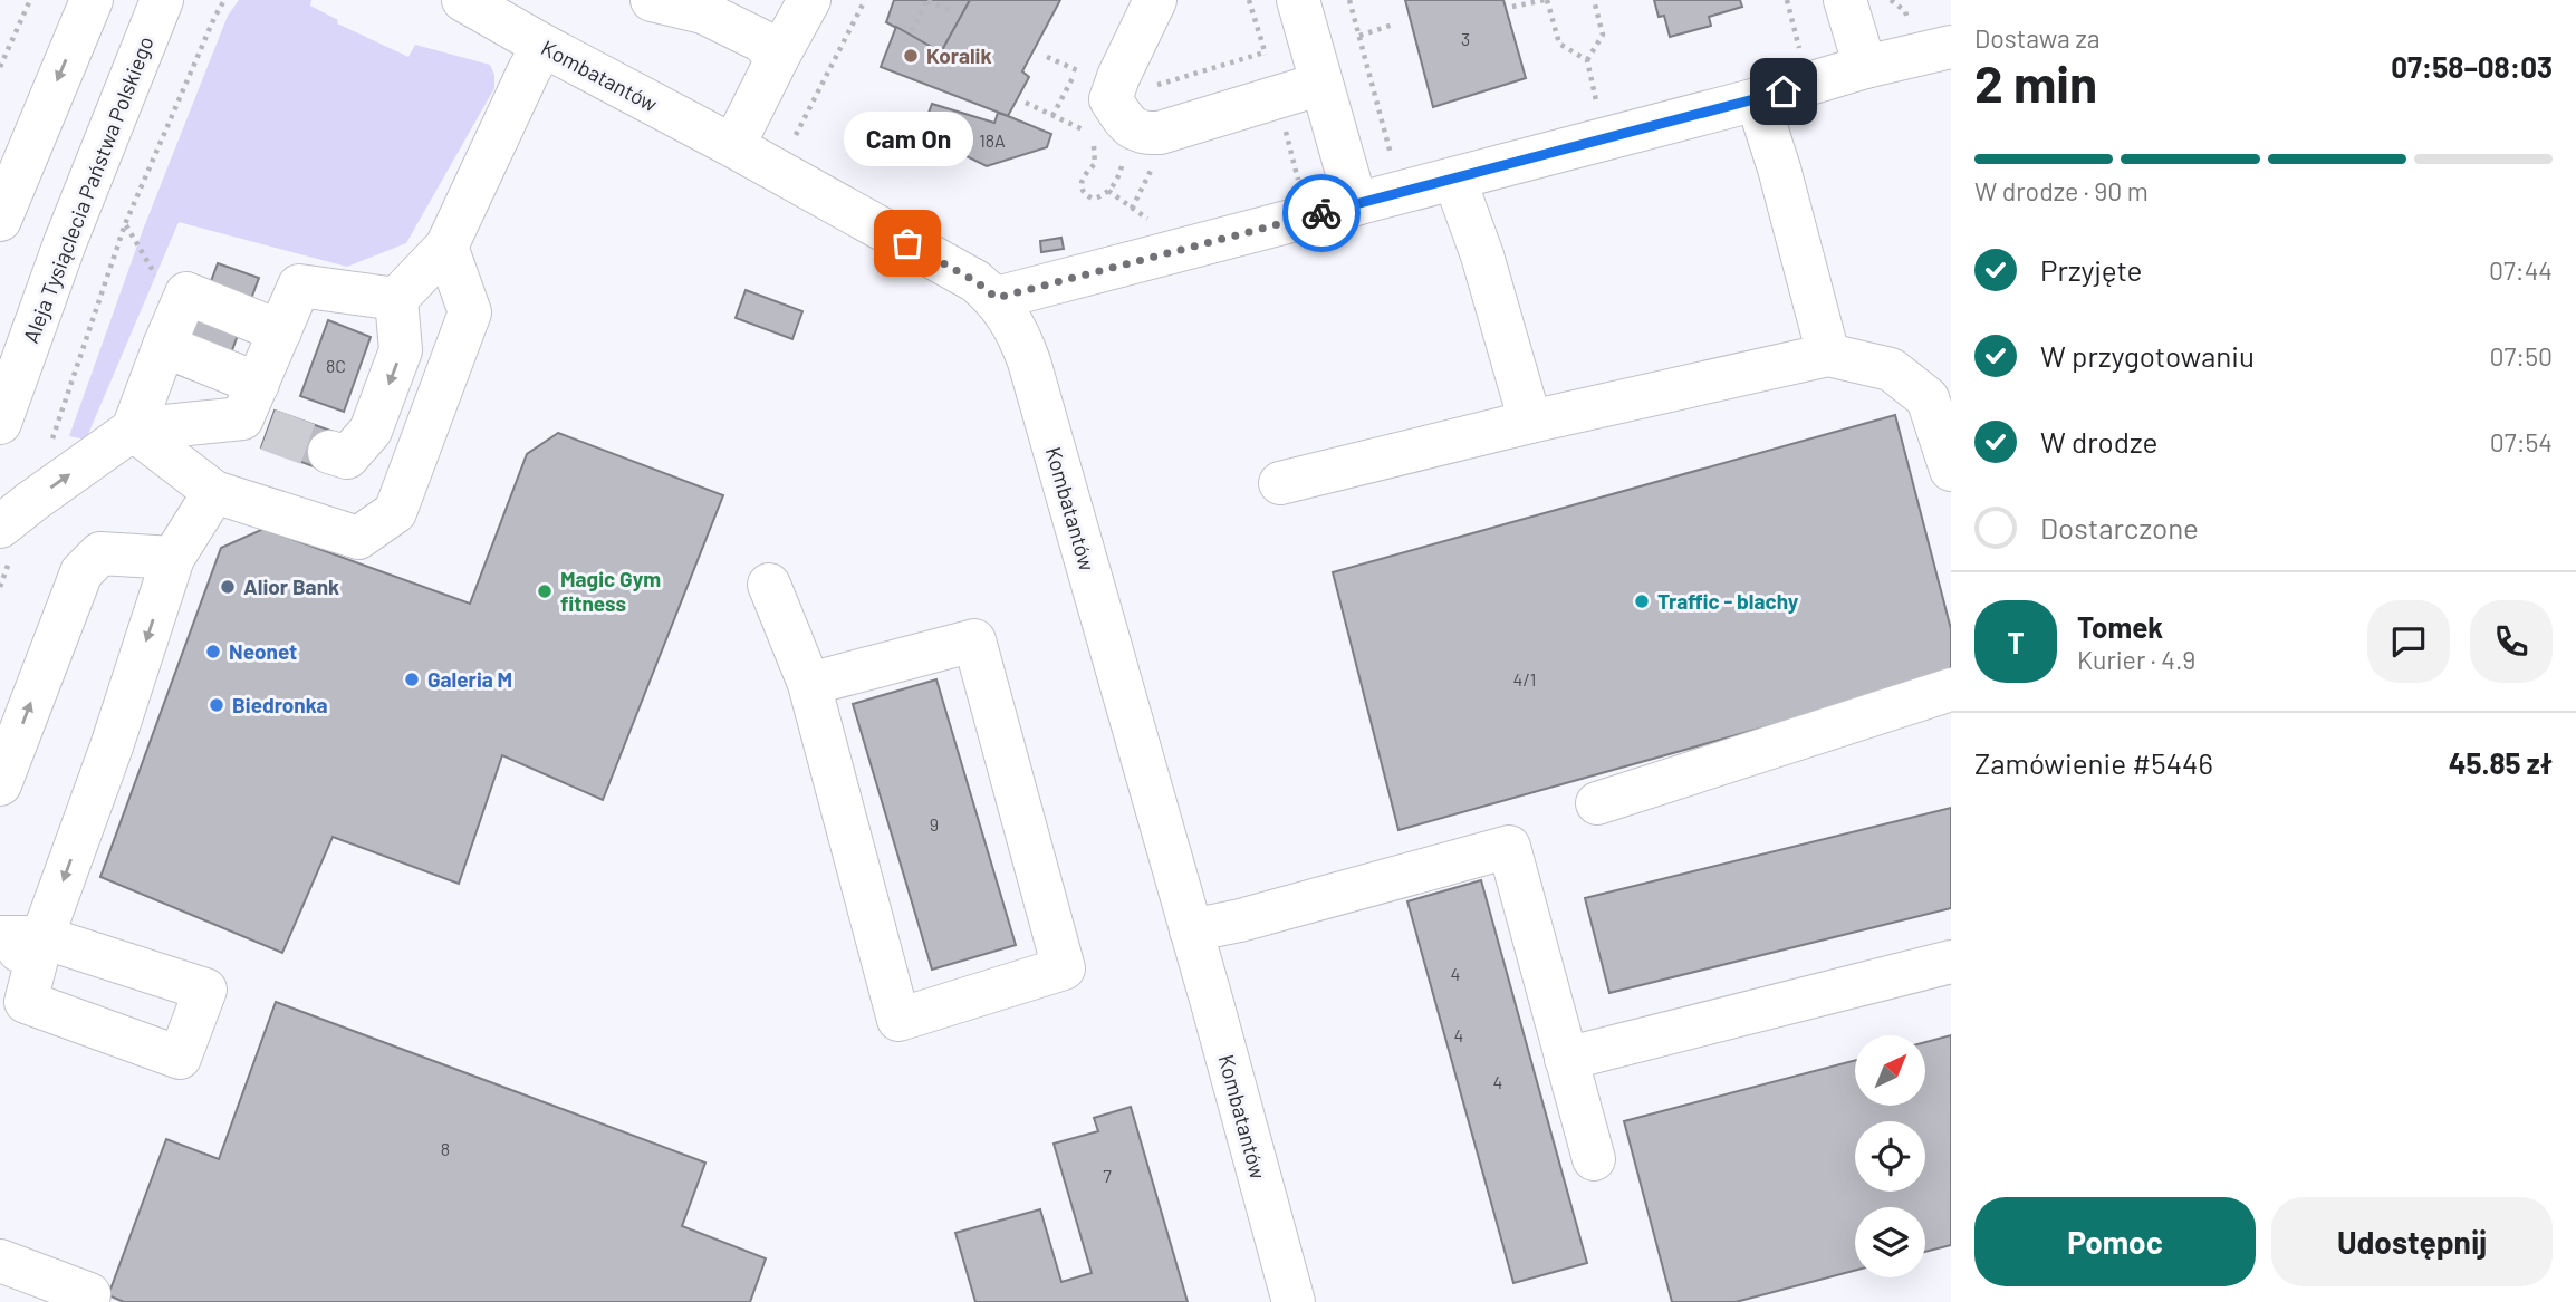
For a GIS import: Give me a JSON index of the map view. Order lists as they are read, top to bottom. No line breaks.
{"streets":{"street":["Kombatantów","Aleja Tysiąclecia Państwa Polskiego"]},"places":["Koralik","Cam On","Alior Bank","Magic Gym fitness","Traffic - blachy","Neonet","Galeria M","Biedronka"],"house_numbers":["3","18A","8C","4/1","9","4","4","4","8","7"],"north":"top right","page":{"heading":["2 min","Dostawa za","07:58–08:03"],"panel":["Tomek","Kurier · 4.9","Zamówienie #5446","45.85 zł"],"bubble":"Cam On","bar":"W drodze · 90 m","list":[["Przyjęte","07:44"],["W przygotowaniu","07:50"],["W drodze","07:54"],"Dostarczone"],"round":"T","buttons":["Pomoc","Udostępnij"]}}
